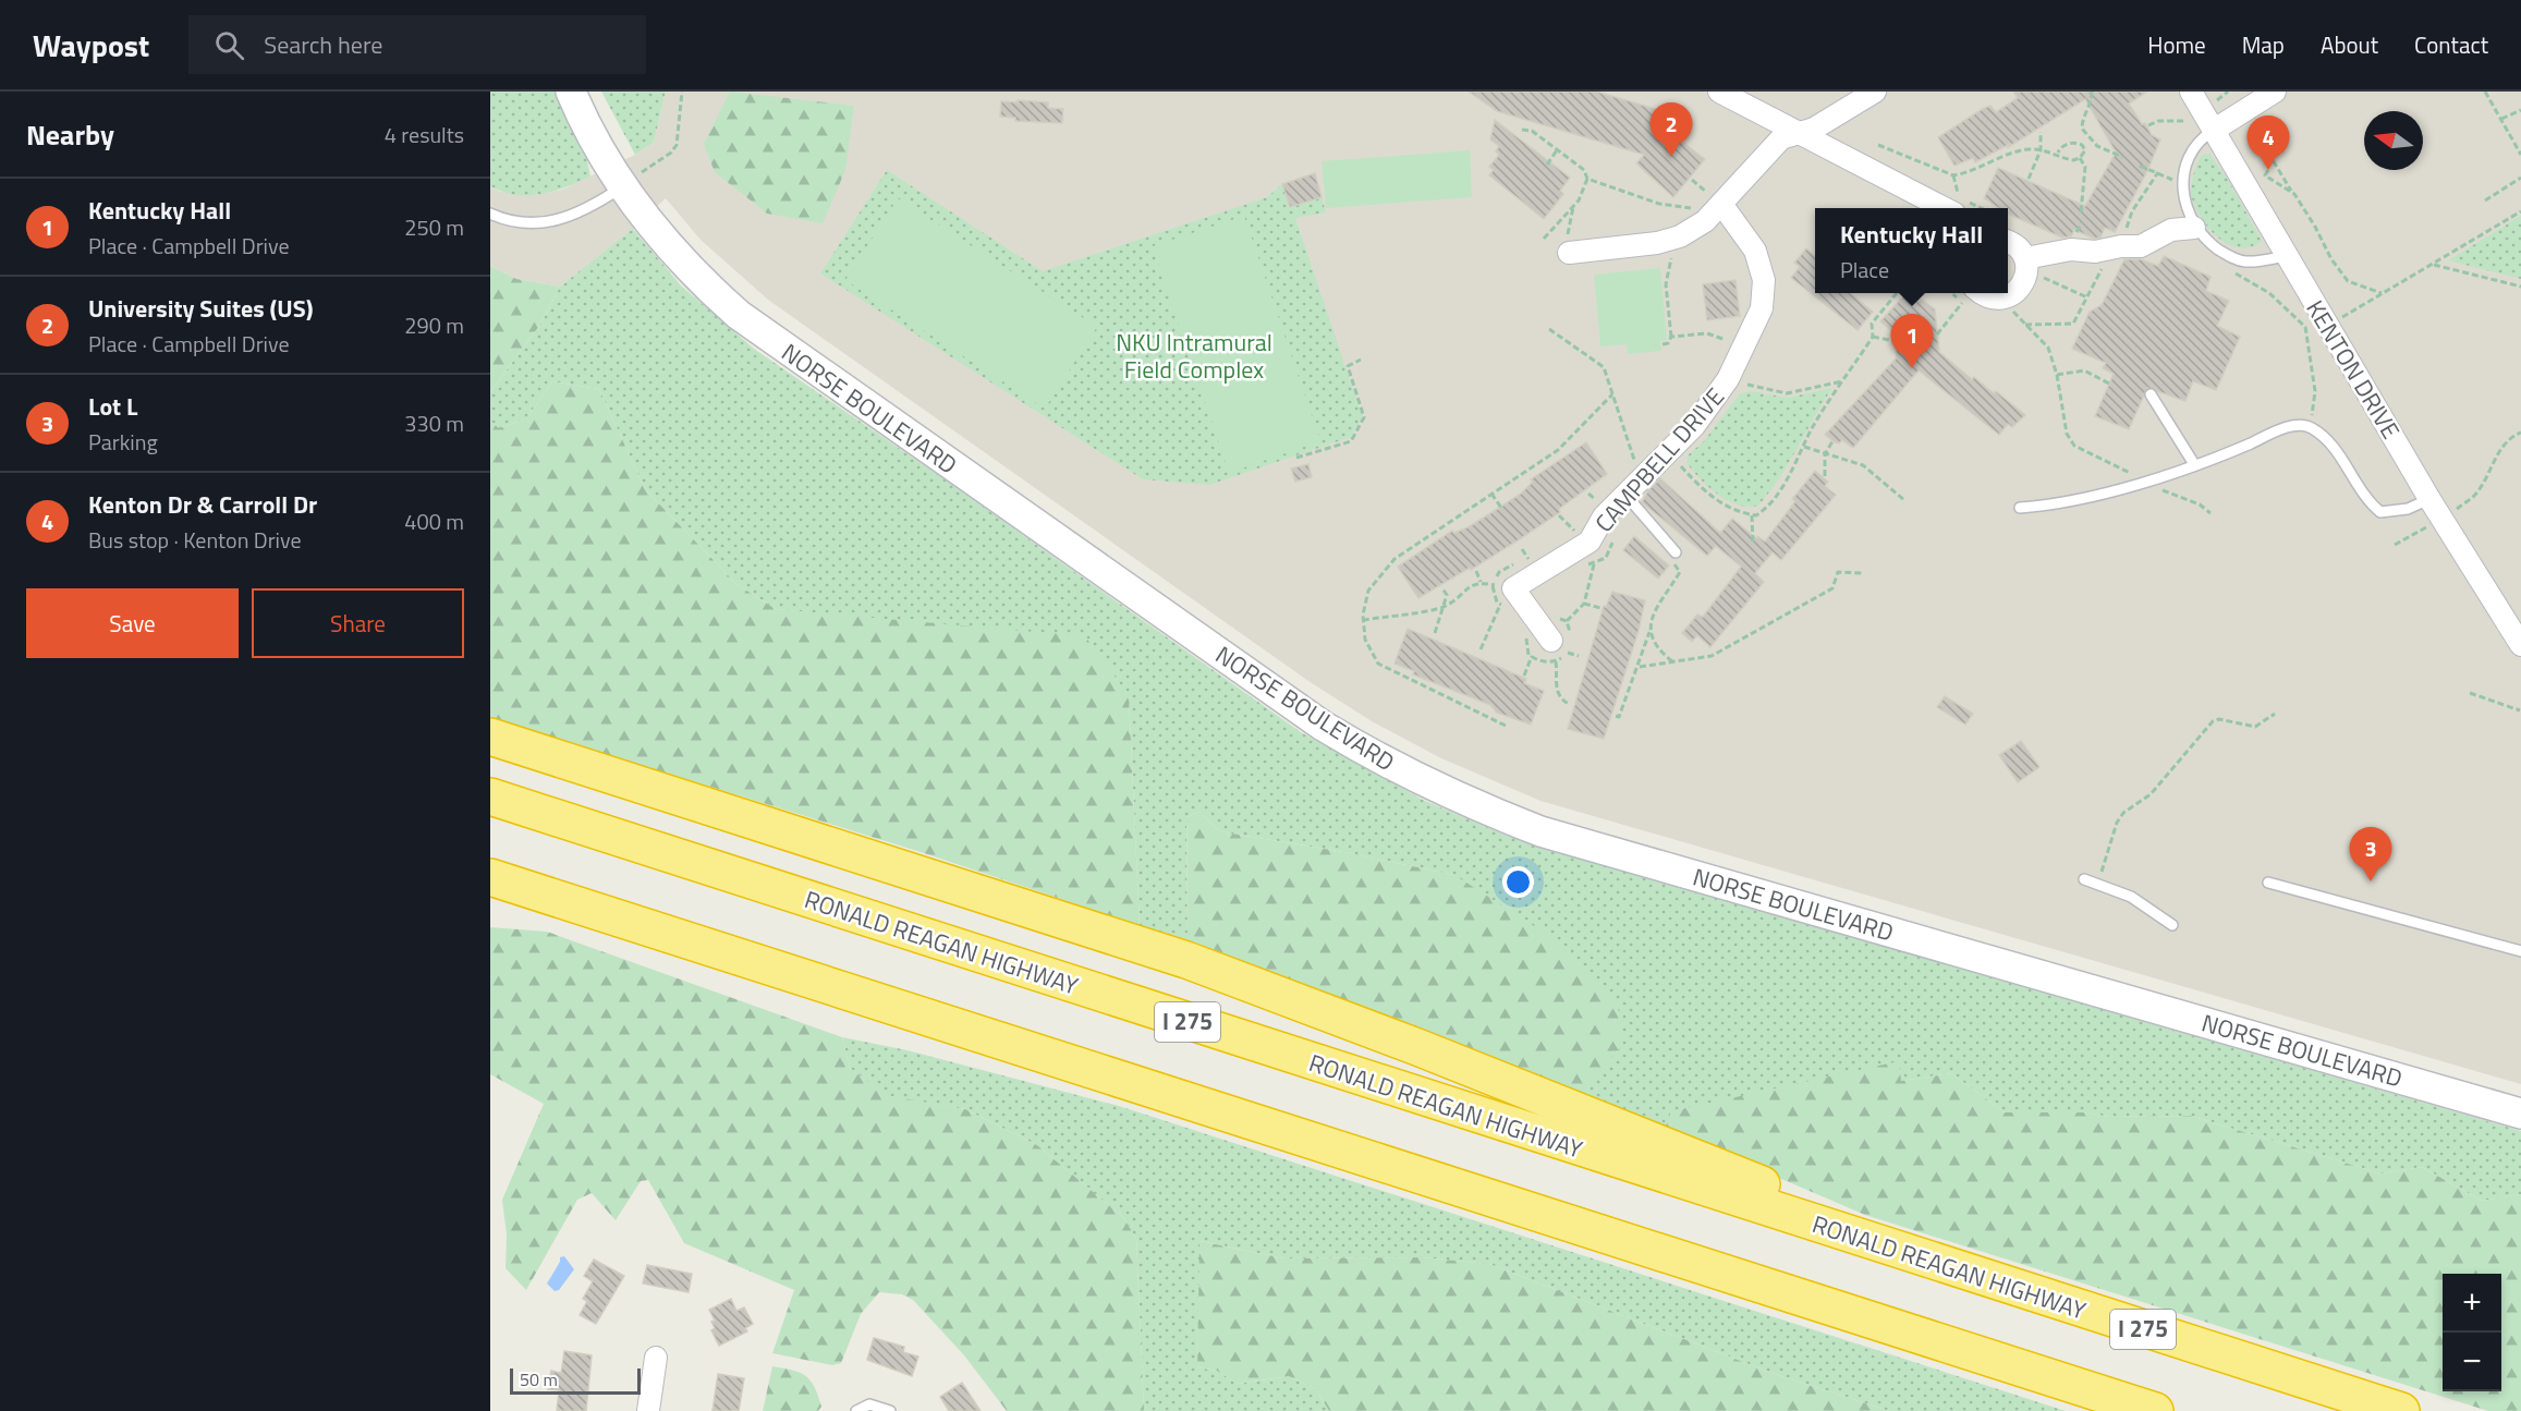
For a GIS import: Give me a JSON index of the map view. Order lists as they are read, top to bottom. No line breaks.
{"streets":{"highway":["RONALD REAGAN HIGHWAY","I 275"],"street":["KENTON DRIVE","NORSE BOULEVARD","CAMPBELL DRIVE"]},"parks":["NKU Intramural Field Complex"],"scale_bar":"50 m","north":"left","page":{"header":"Waypost","search":"Search here","nav":["Home","Map","About","Contact"],"heading":["Nearby","4 results"],"pins":["2","4","1","3"],"list":[{"mark":"1","name":"Kentucky Hall","note":"Place · Campbell Drive","value":"250 m"},{"mark":"2","name":"University Suites (US)","note":"Place · Campbell Drive","value":"290 m"},{"mark":"3","name":"Lot L","note":"Parking","value":"330 m"},{"mark":"4","name":"Kenton Dr & Carroll Dr","note":"Bus stop · Kenton Drive","value":"400 m"}],"popup":["Kentucky Hall","Place"],"buttons":["Save","Share"],"map_buttons":["+","−"],"scale":"50 m"}}
